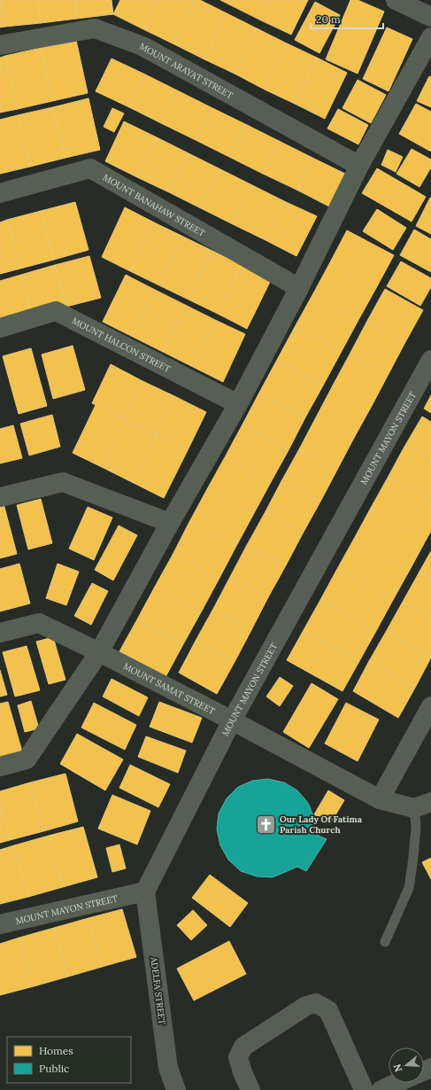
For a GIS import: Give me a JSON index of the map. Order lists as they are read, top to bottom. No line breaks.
{"streets":{"street":["MOUNT ARAYAT STREET","MOUNT BANAHAW STREET","MOUNT HALCON STREET","MOUNT MAYON STREET","MOUNT SAMAT STREET","ADELFA STREET"]},"crossings":[["MOUNT MAYON STREET","MOUNT SAMAT STREET"],["MOUNT MAYON STREET","ADELFA STREET"]],"places":{"church":["Our Lady Of Fatima Parish Church"]},"legend":["Homes","Public"],"scale_bar":"20 m","north":"left"}
